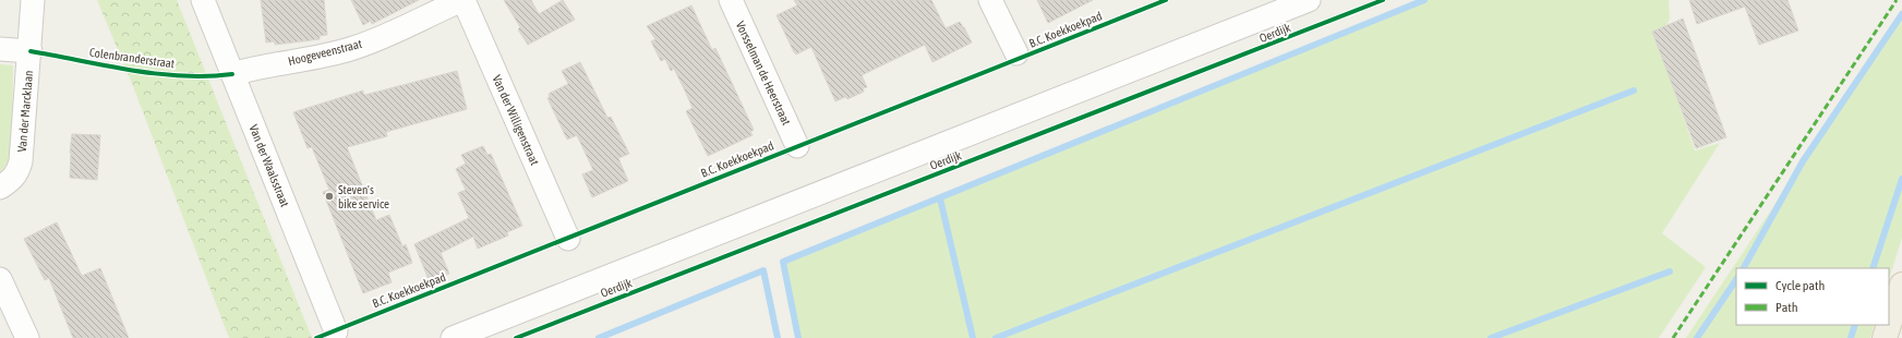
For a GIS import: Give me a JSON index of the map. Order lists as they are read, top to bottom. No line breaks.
{"streets":{"street":["Oerdijk","Hoogeveenstraat","Vorsselman de Heerstraat","Van der Marcklaan","Van der Willigenstraat","Van der Waalsstraat"],"cycle path":["B.C. Koekkoekpad","Colenbranderstraat"]},"crossings":[["Hoogeveenstraat","Van der Willigenstraat"],["Hoogeveenstraat","Van der Waalsstraat"]],"places":["Steven's bike service"],"legend":["Cycle path","Path"]}
